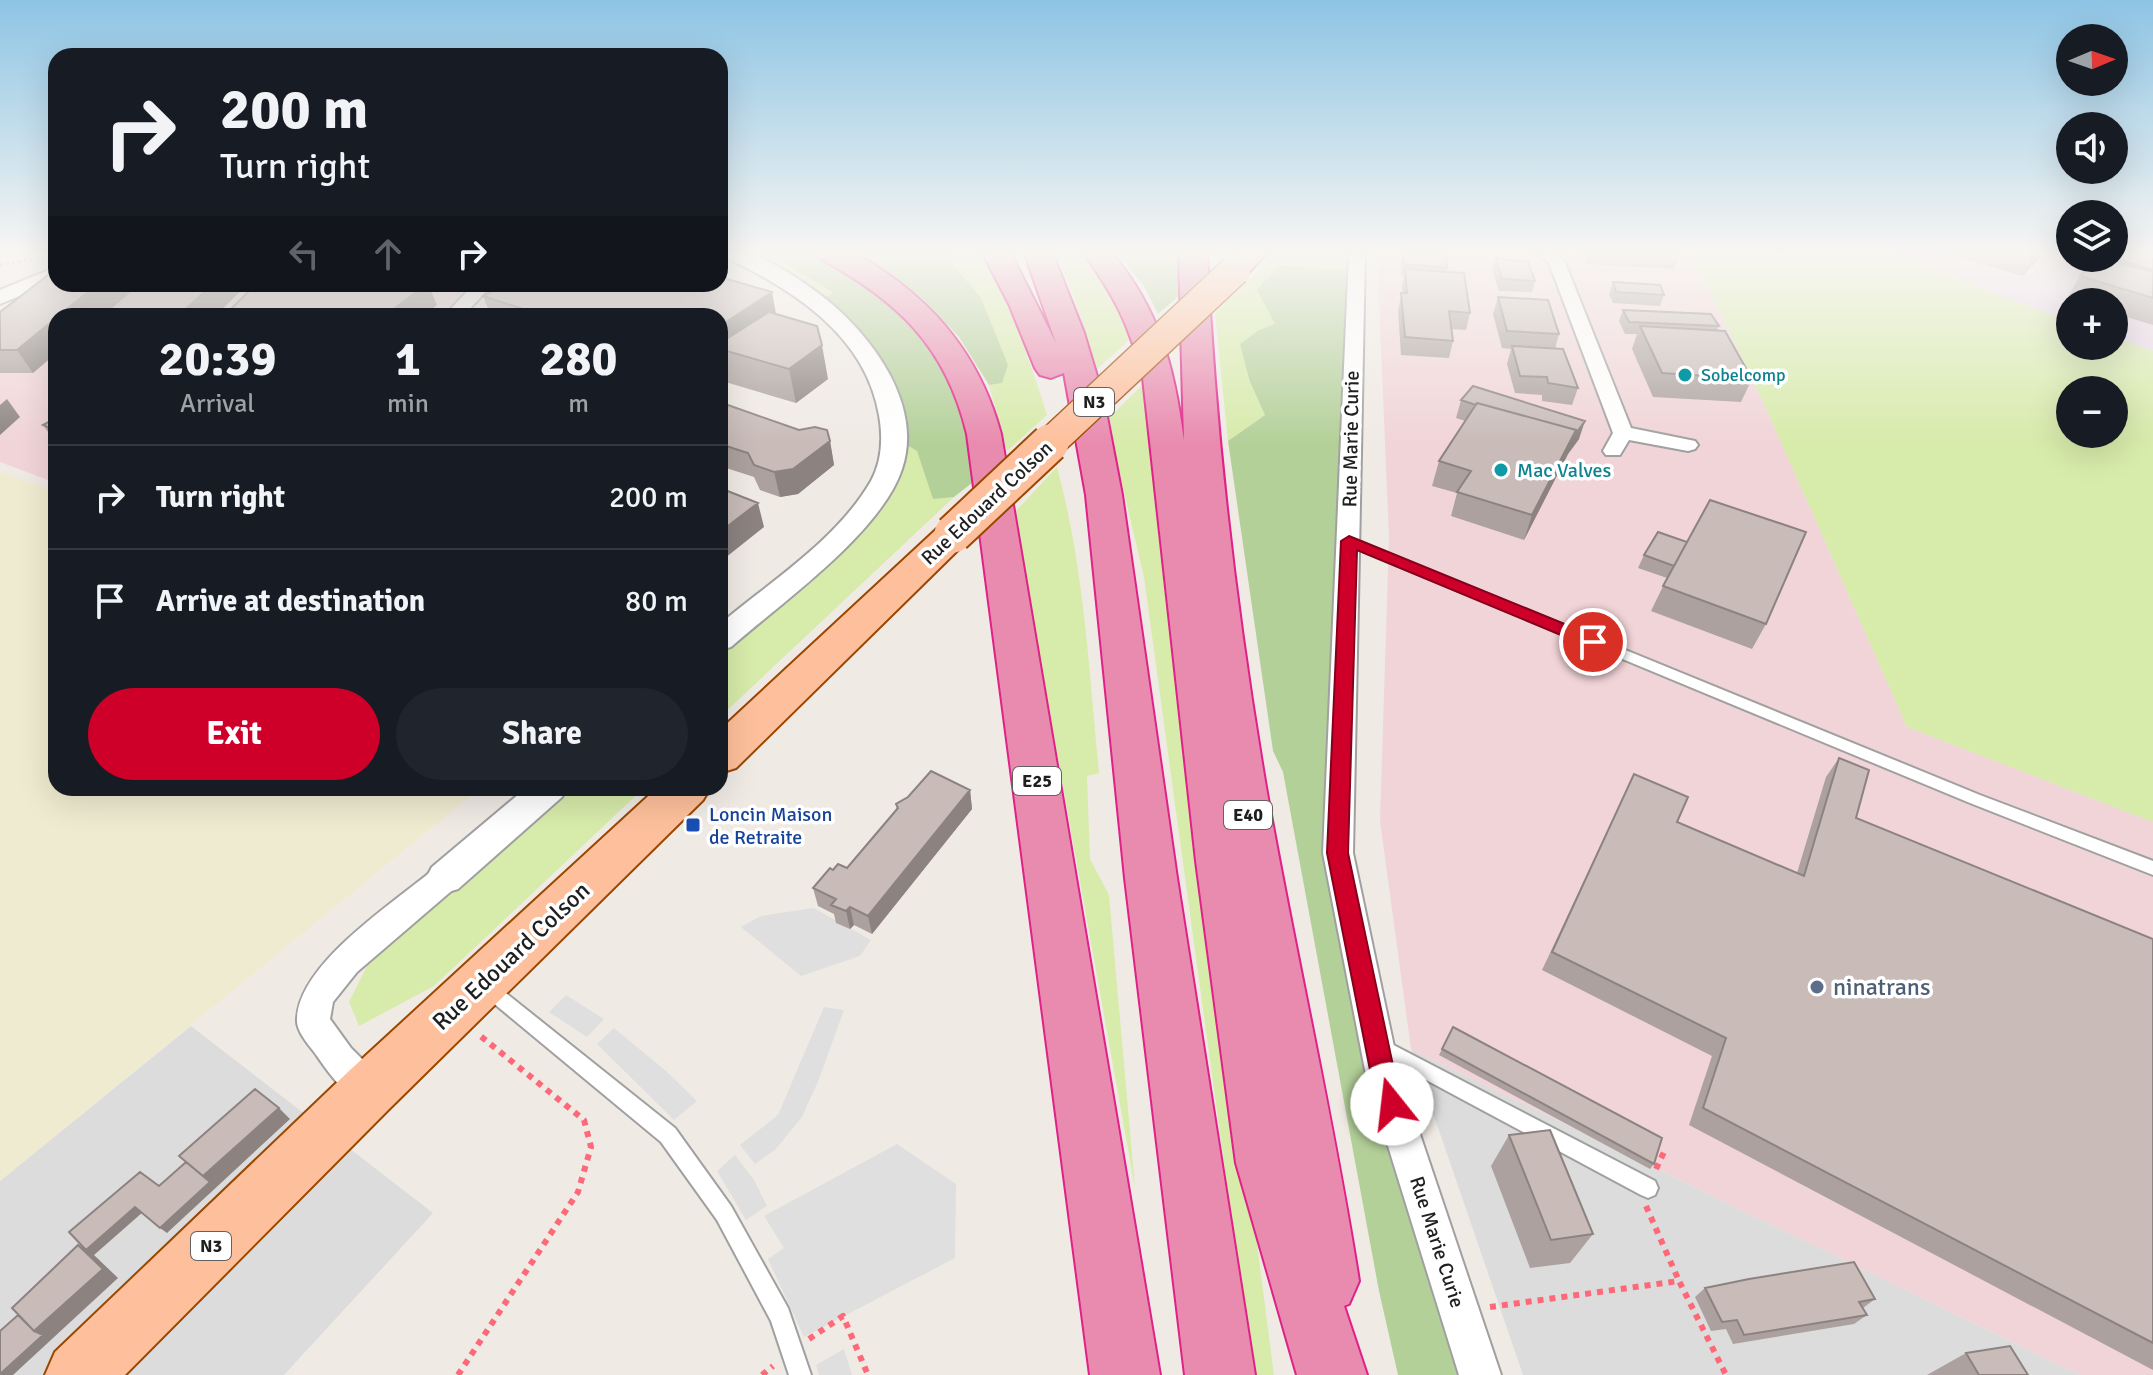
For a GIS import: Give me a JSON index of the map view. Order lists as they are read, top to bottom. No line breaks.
{"streets":{"highway":["E25","E40"],"main road":["N3","Rue Edouard Colson"],"street":["Rue Marie Curie"]},"places":{"other":["Sobelcomp","Mac Valves","ninatrans"],"transit":["Loncin Maison de Retraite"]},"north":"right","page":{"map_buttons":["+","−"],"turn":["200 m","Turn right"],"eta":["20:39","Arrival","1","min","280","m"],"list":[{"name":"Turn right","value":"200 m"},{"name":"Arrive at destination","value":"80 m"}],"buttons":["Exit","Share"]}}
